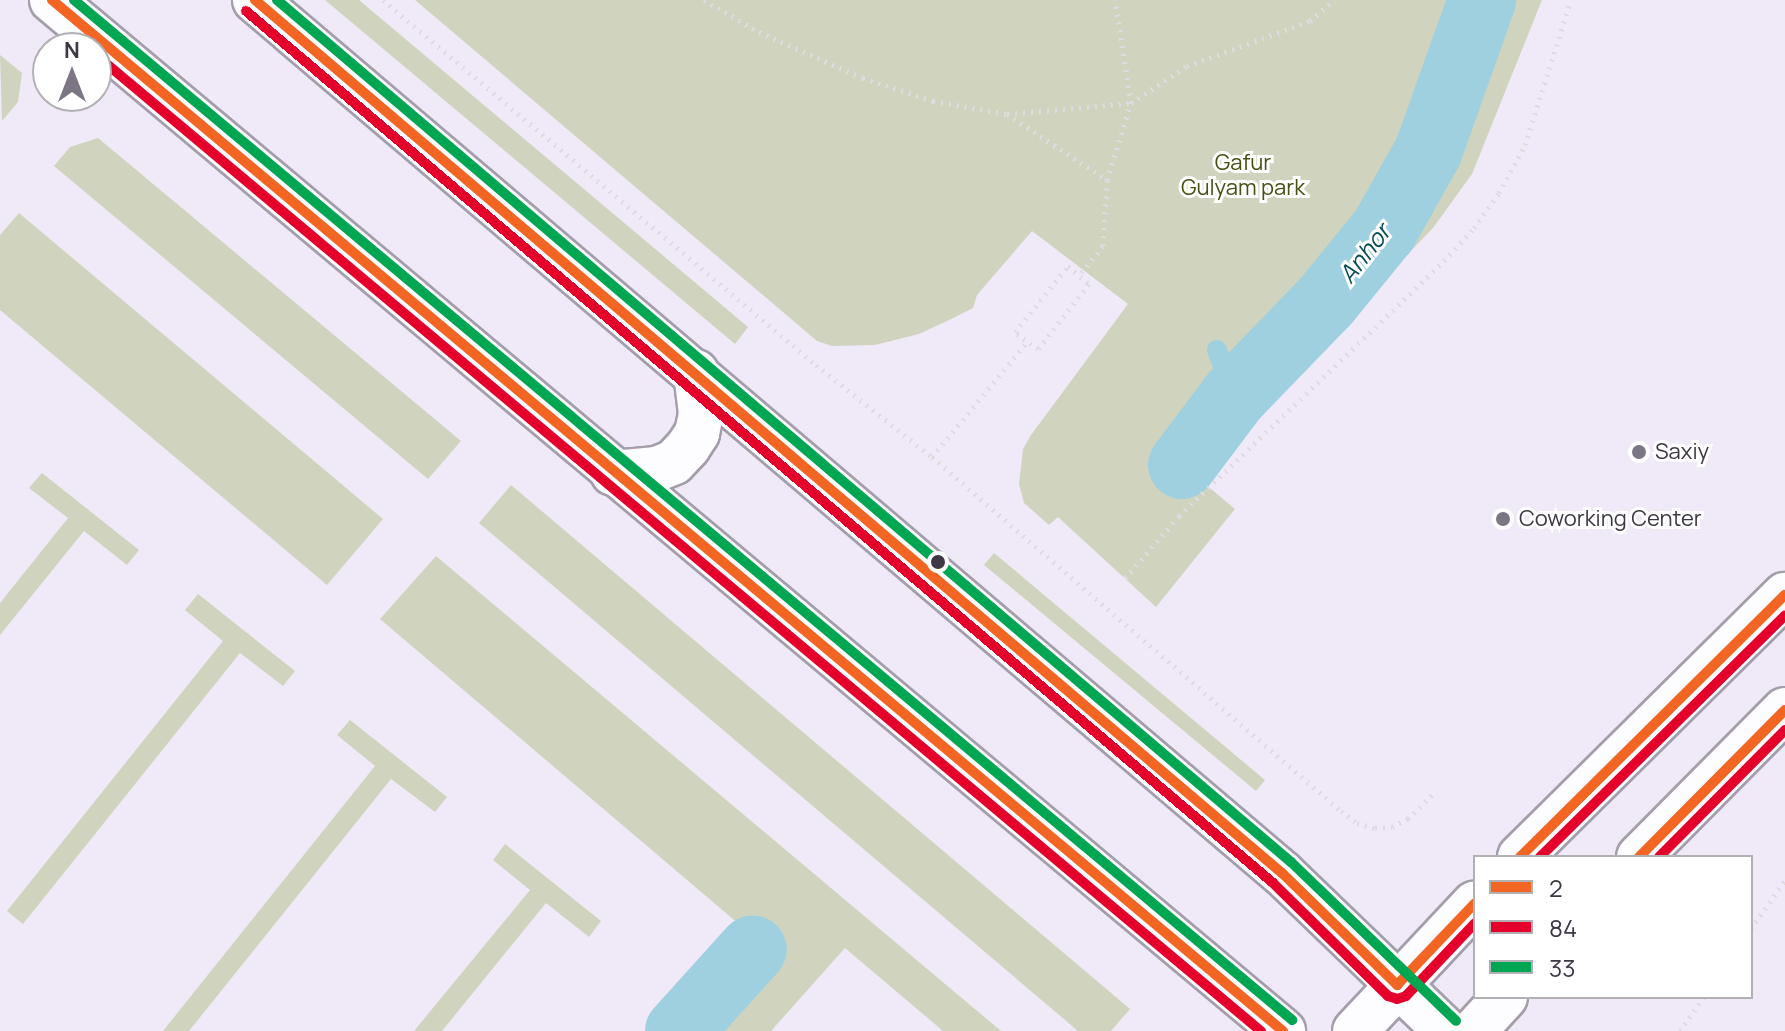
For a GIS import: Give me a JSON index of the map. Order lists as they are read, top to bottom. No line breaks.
{"water":["Anhor"],"parks":["Gafur Gulyam park"],"places":["Saxiy","Coworking Center"],"lines":["transit line 2","transit line 33","transit line 84"],"legend":["2","84","33"],"north":"top"}
